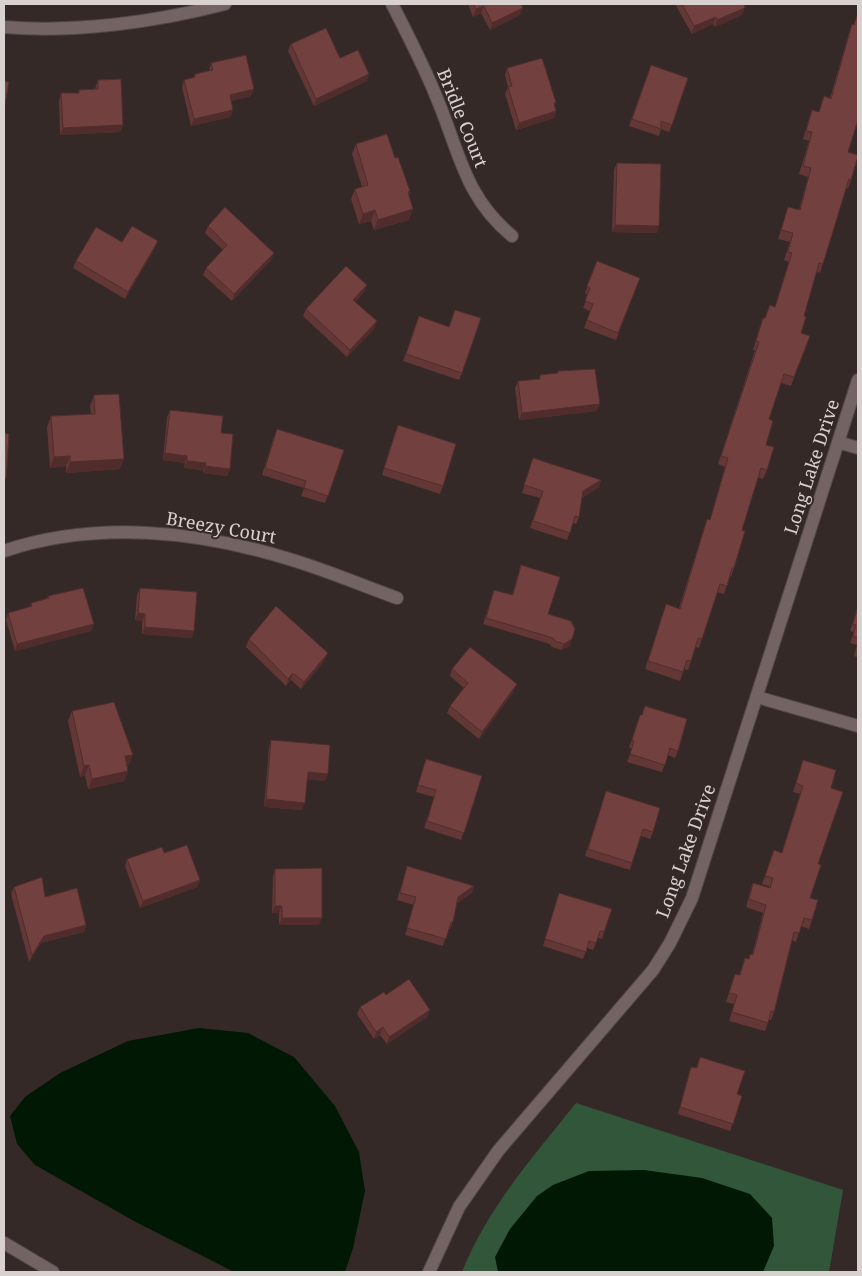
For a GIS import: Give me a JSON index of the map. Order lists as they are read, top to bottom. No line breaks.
{"streets":{"street":["Bridle Court","Long Lake Drive","Breezy Court"]}}
